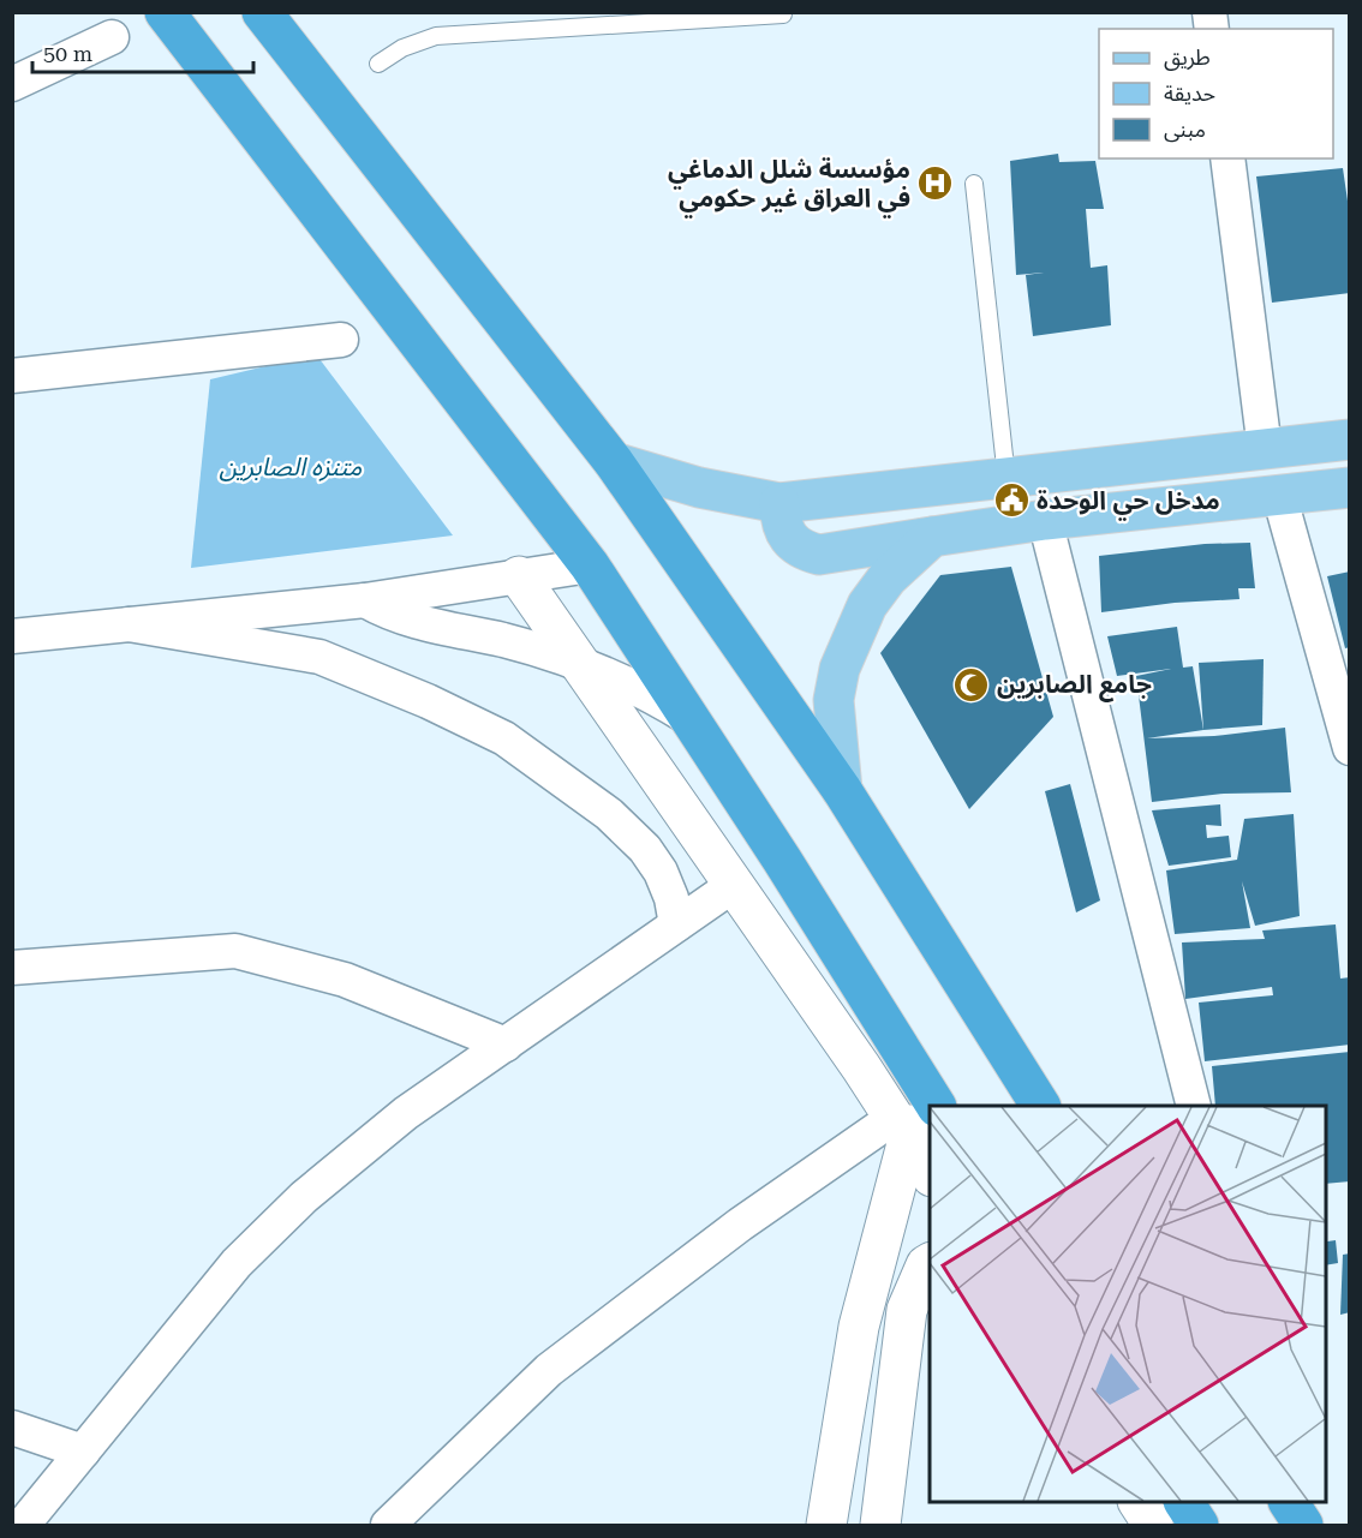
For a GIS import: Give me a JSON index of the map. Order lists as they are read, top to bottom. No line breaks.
{"parks":["متنزه الصابرين"],"places":{"hospital":["مؤسسة شلل الدماغي في العراق غير حكومي"],"public building":["مدخل حي الوحدة"],"mosque":["جامع الصابرين"]},"legend":["طريق","حديقة","مبنى"],"scale_bar":"50 m"}
